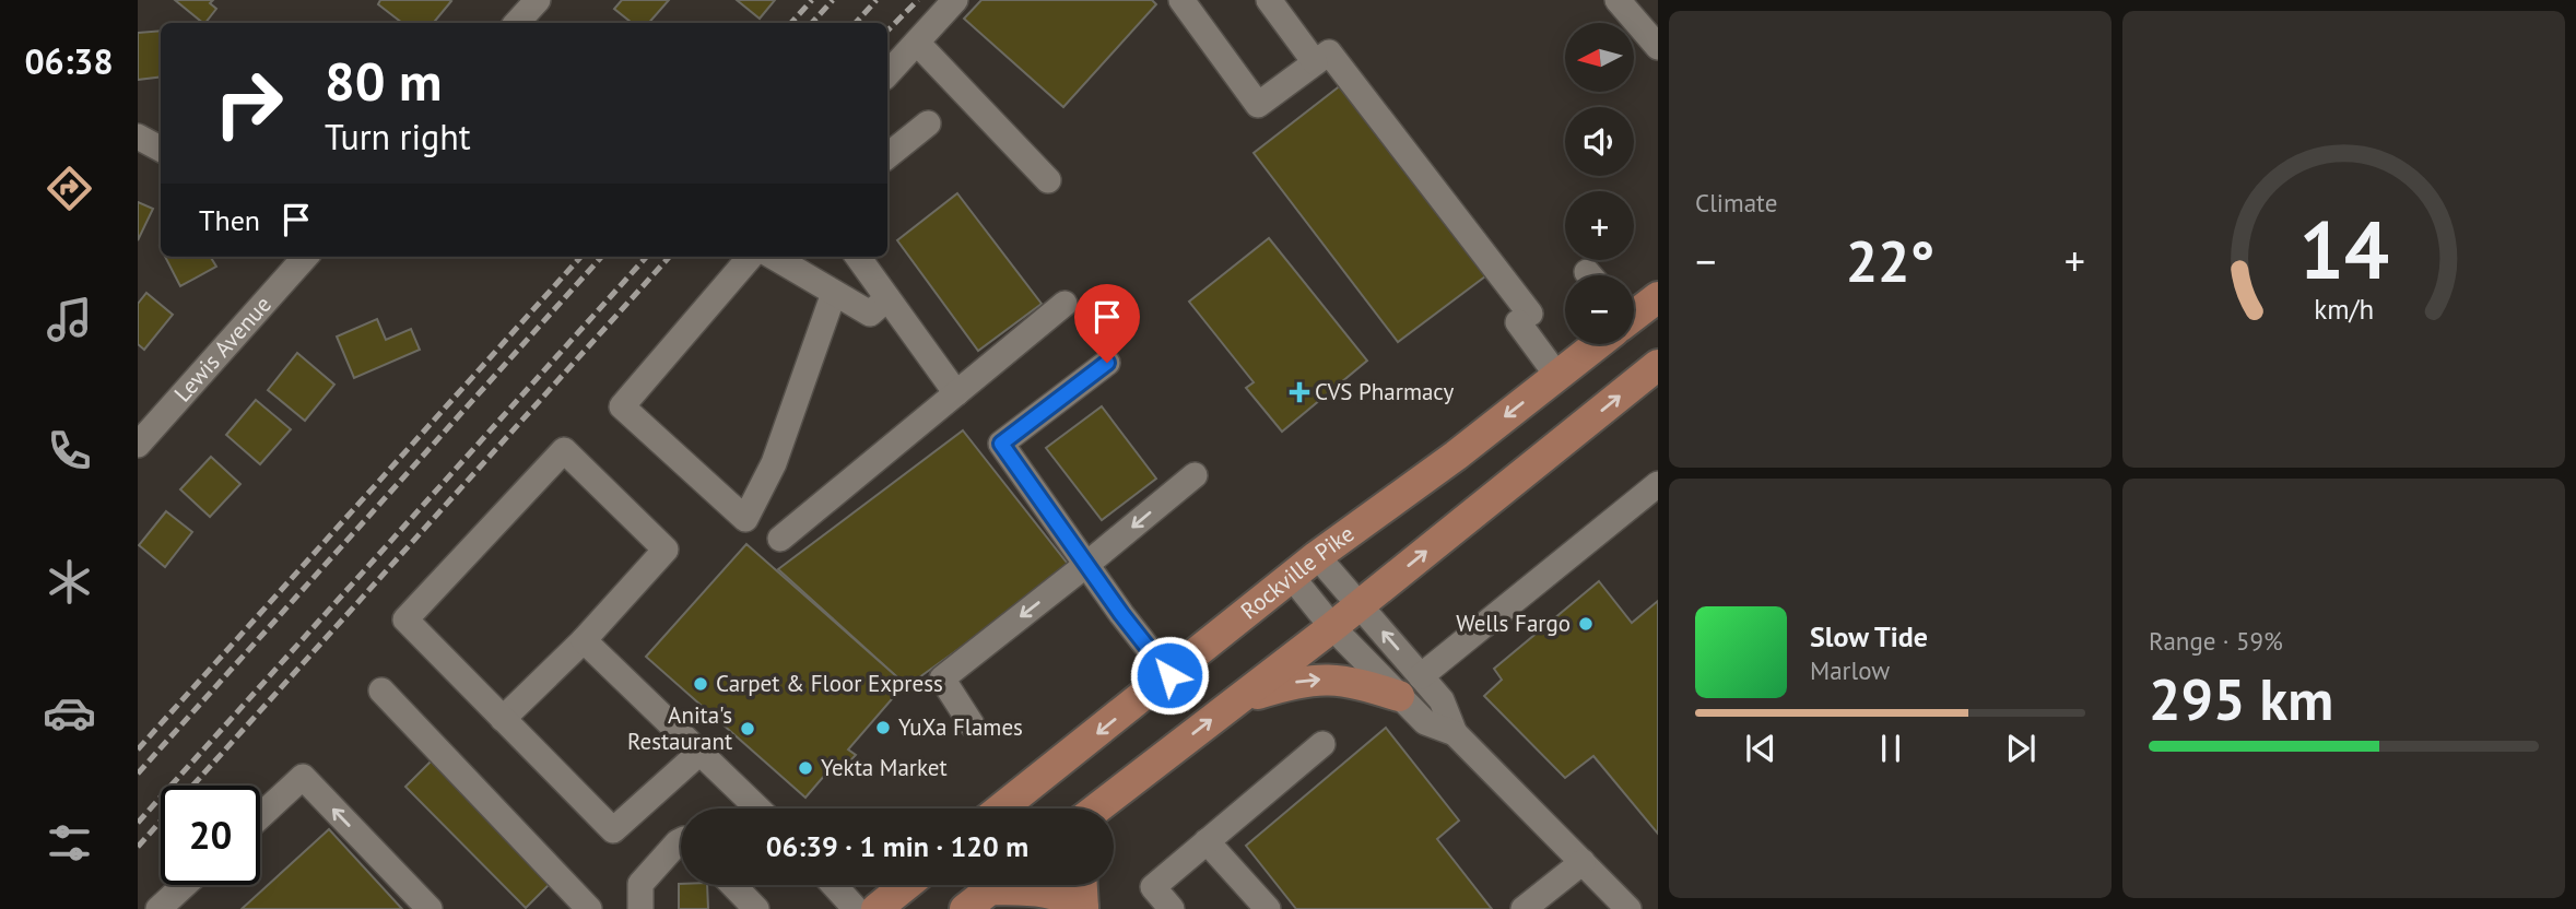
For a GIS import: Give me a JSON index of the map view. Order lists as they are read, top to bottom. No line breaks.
{"streets":{"main road":["Rockville Pike"],"street":["Lewis Avenue"]},"places":{"health":["CVS Pharmacy"],"other":["Wells Fargo","Carpet & Floor Express","YuXa Flames","Anita's Restaurant","Yekta Market"]},"north":"left","page":{"tabs":"06:38","tile":["Climate",["Range · 59%","295 km"]],"map_buttons":["+","−"],"turn":["80 m","Turn right"],"then":"Then","heat":["−","22°","+"],"song":["Slow Tide","Marlow"],"limit":"20","trip":"06:39 · 1 min · 120 m","gauge":["14","km/h"]}}
